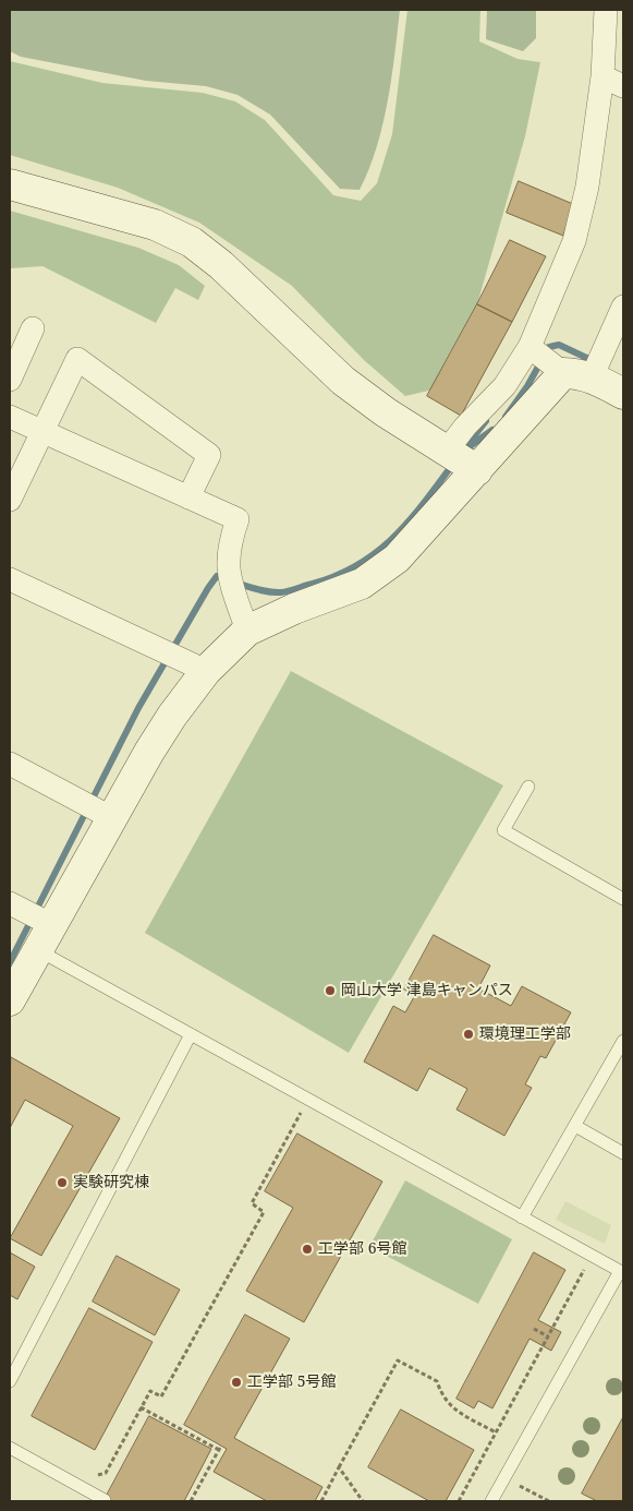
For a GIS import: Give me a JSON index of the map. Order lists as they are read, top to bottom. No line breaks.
{"places":["岡山大学 津島キャンパス","環境理工学部","実験研究棟","工学部 6号館","工学部 5号館"]}
